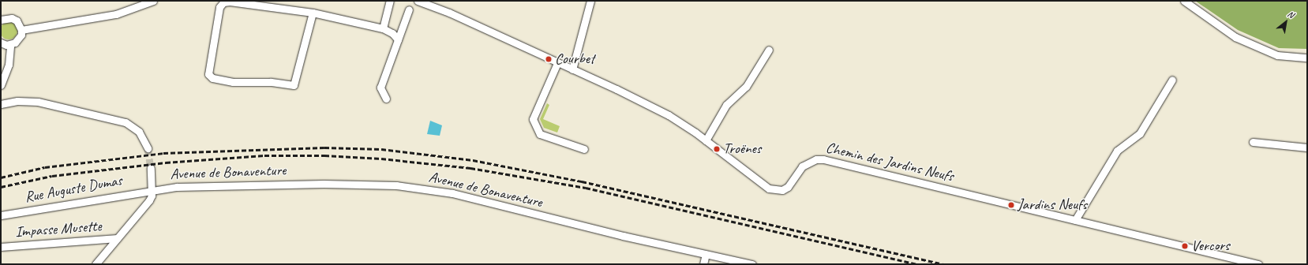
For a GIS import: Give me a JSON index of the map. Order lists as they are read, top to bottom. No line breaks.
{"streets":{"street":["Chemin des Jardins Neufs","Avenue de Bonaventure","Rue Auguste Dumas","Impasse Musette"]},"crossings":[["Avenue de Bonaventure","Rue Auguste Dumas"]],"places":["Courbet","Troënes","Jardins Neufs","Vercors"],"north":"top right"}
